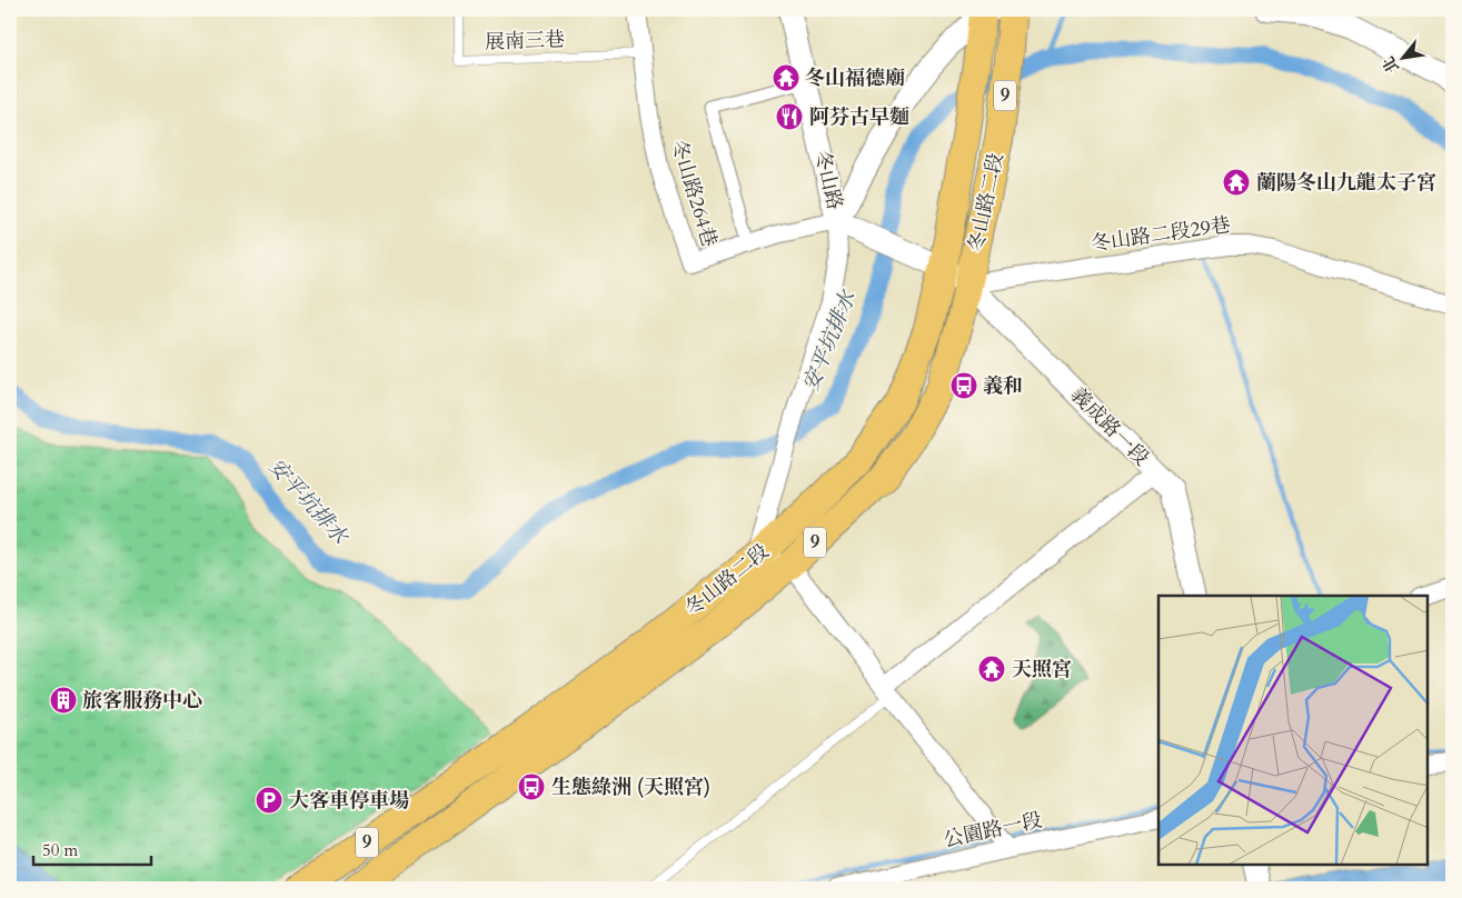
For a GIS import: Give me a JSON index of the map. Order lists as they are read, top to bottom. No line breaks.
{"streets":{"main road":["9","冬山路二段"],"street":["冬山路","冬山路264巷","冬山路二段29巷","義成路一段","公園路一段"],"lane":["展南三巷"]},"crossings":[["展南三巷","冬山路264巷"],["冬山路","冬山路264巷"],["冬山路","冬山路二段"],["冬山路二段","冬山路二段29巷"],["冬山路二段","義成路一段"],["冬山路二段29巷","義成路一段"]],"water":["安平坑排水"],"places":{"temple":["冬山福德廟","蘭陽冬山九龍太子宮","天照宮"],"restaurant":["阿芬古早麵"],"bus stop":["義和","生態綠洲 (天照宮)"],"building":["旅客服務中心"],"parking":["大客車停車場"]},"scale_bar":"50 m","north":"bottom left"}
